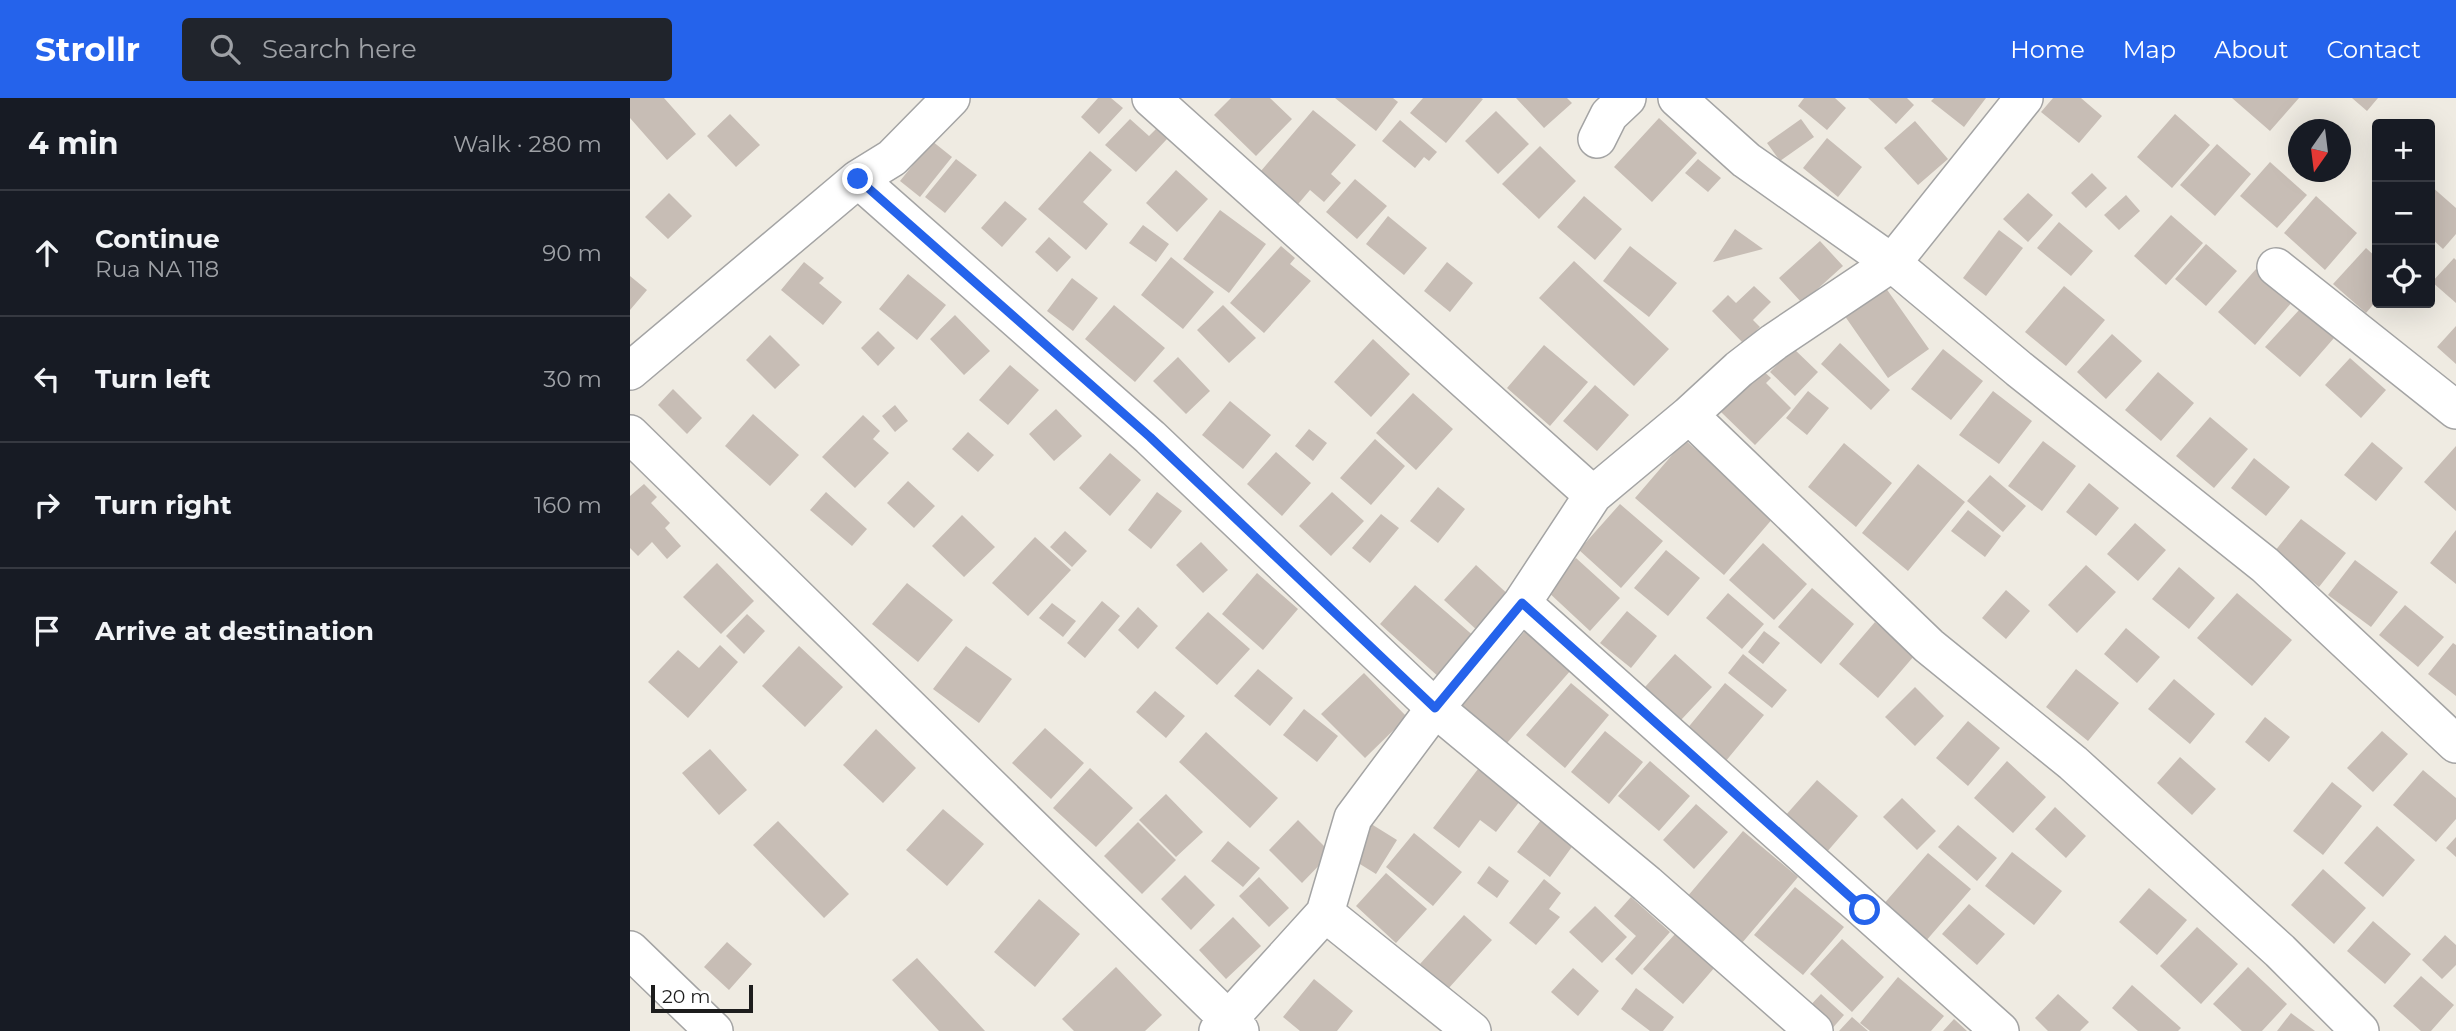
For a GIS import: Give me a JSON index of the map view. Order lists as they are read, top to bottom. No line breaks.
{"scale_bar":"20 m","north":"bottom","page":{"header":"Strollr","search":"Search here","nav":["Home","Map","About","Contact"],"heading":["4 min","Walk · 280 m"],"map_buttons":["+","−"],"list":[["Continue","Rua NA 118","90 m"],["Turn left","30 m"],["Turn right","160 m"],"Arrive at destination"],"scale":"20 m"}}
